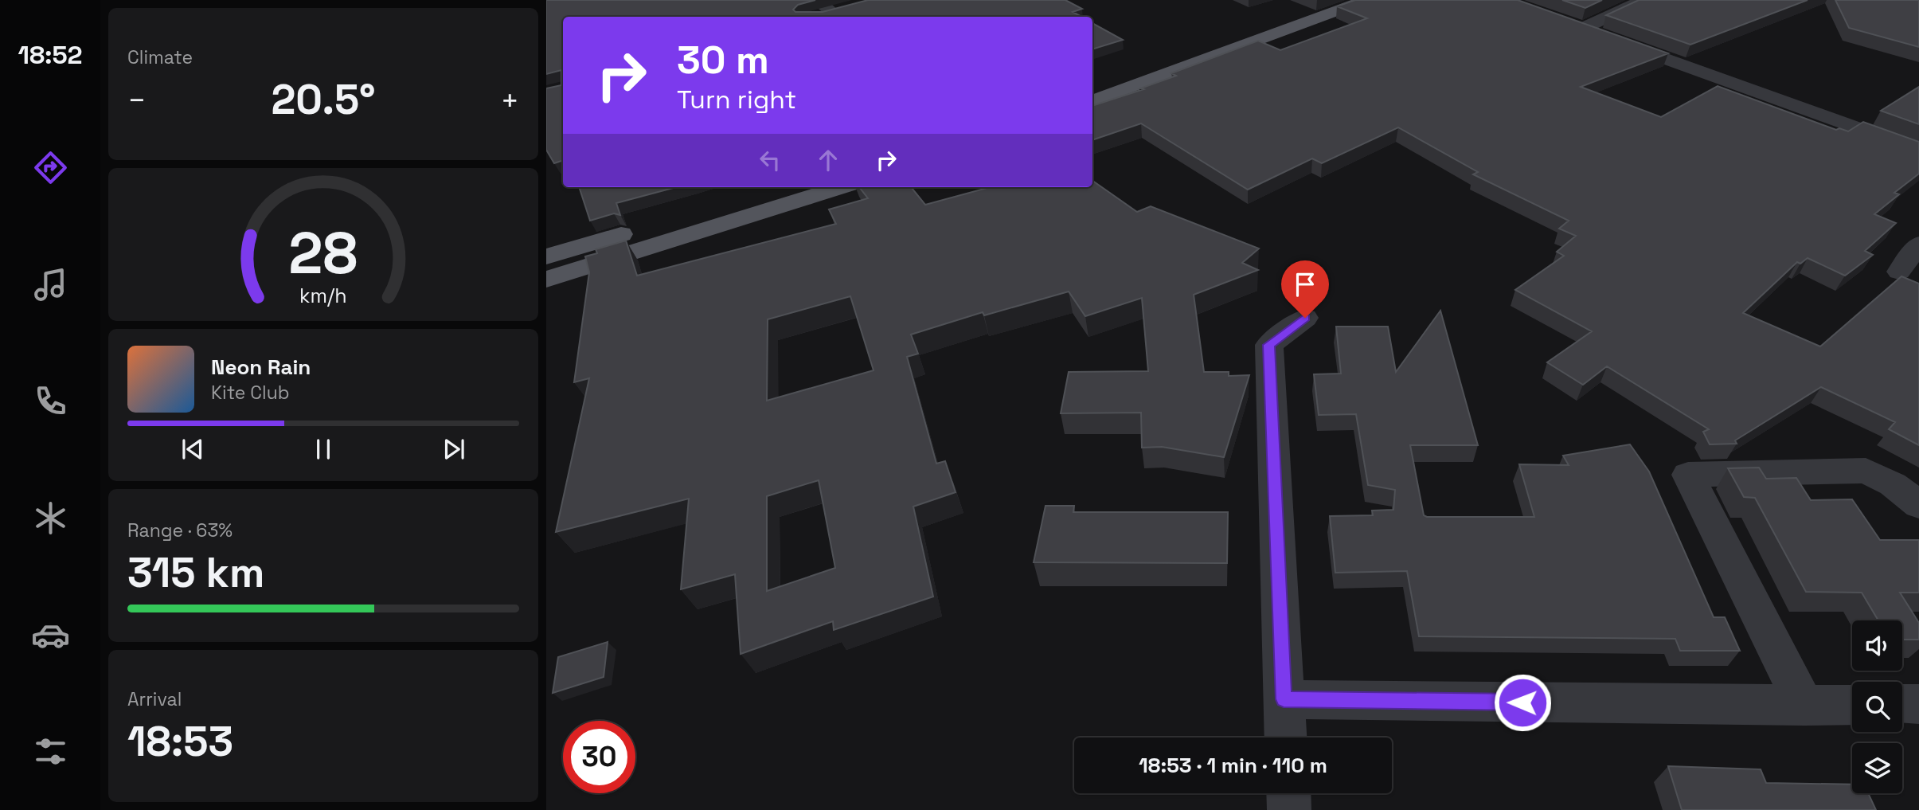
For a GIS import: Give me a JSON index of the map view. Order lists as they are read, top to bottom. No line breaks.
{"page":{"tabs":"18:52","tile":["Climate",["Range · 63%","315 km"],["Arrival","18:53"]],"turn":["30 m","Turn right"],"heat":["−","20.5°","+"],"song":["Neon Rain","Kite Club"],"limit":"30","trip":"18:53 · 1 min · 110 m","gauge":["28","km/h"]}}
